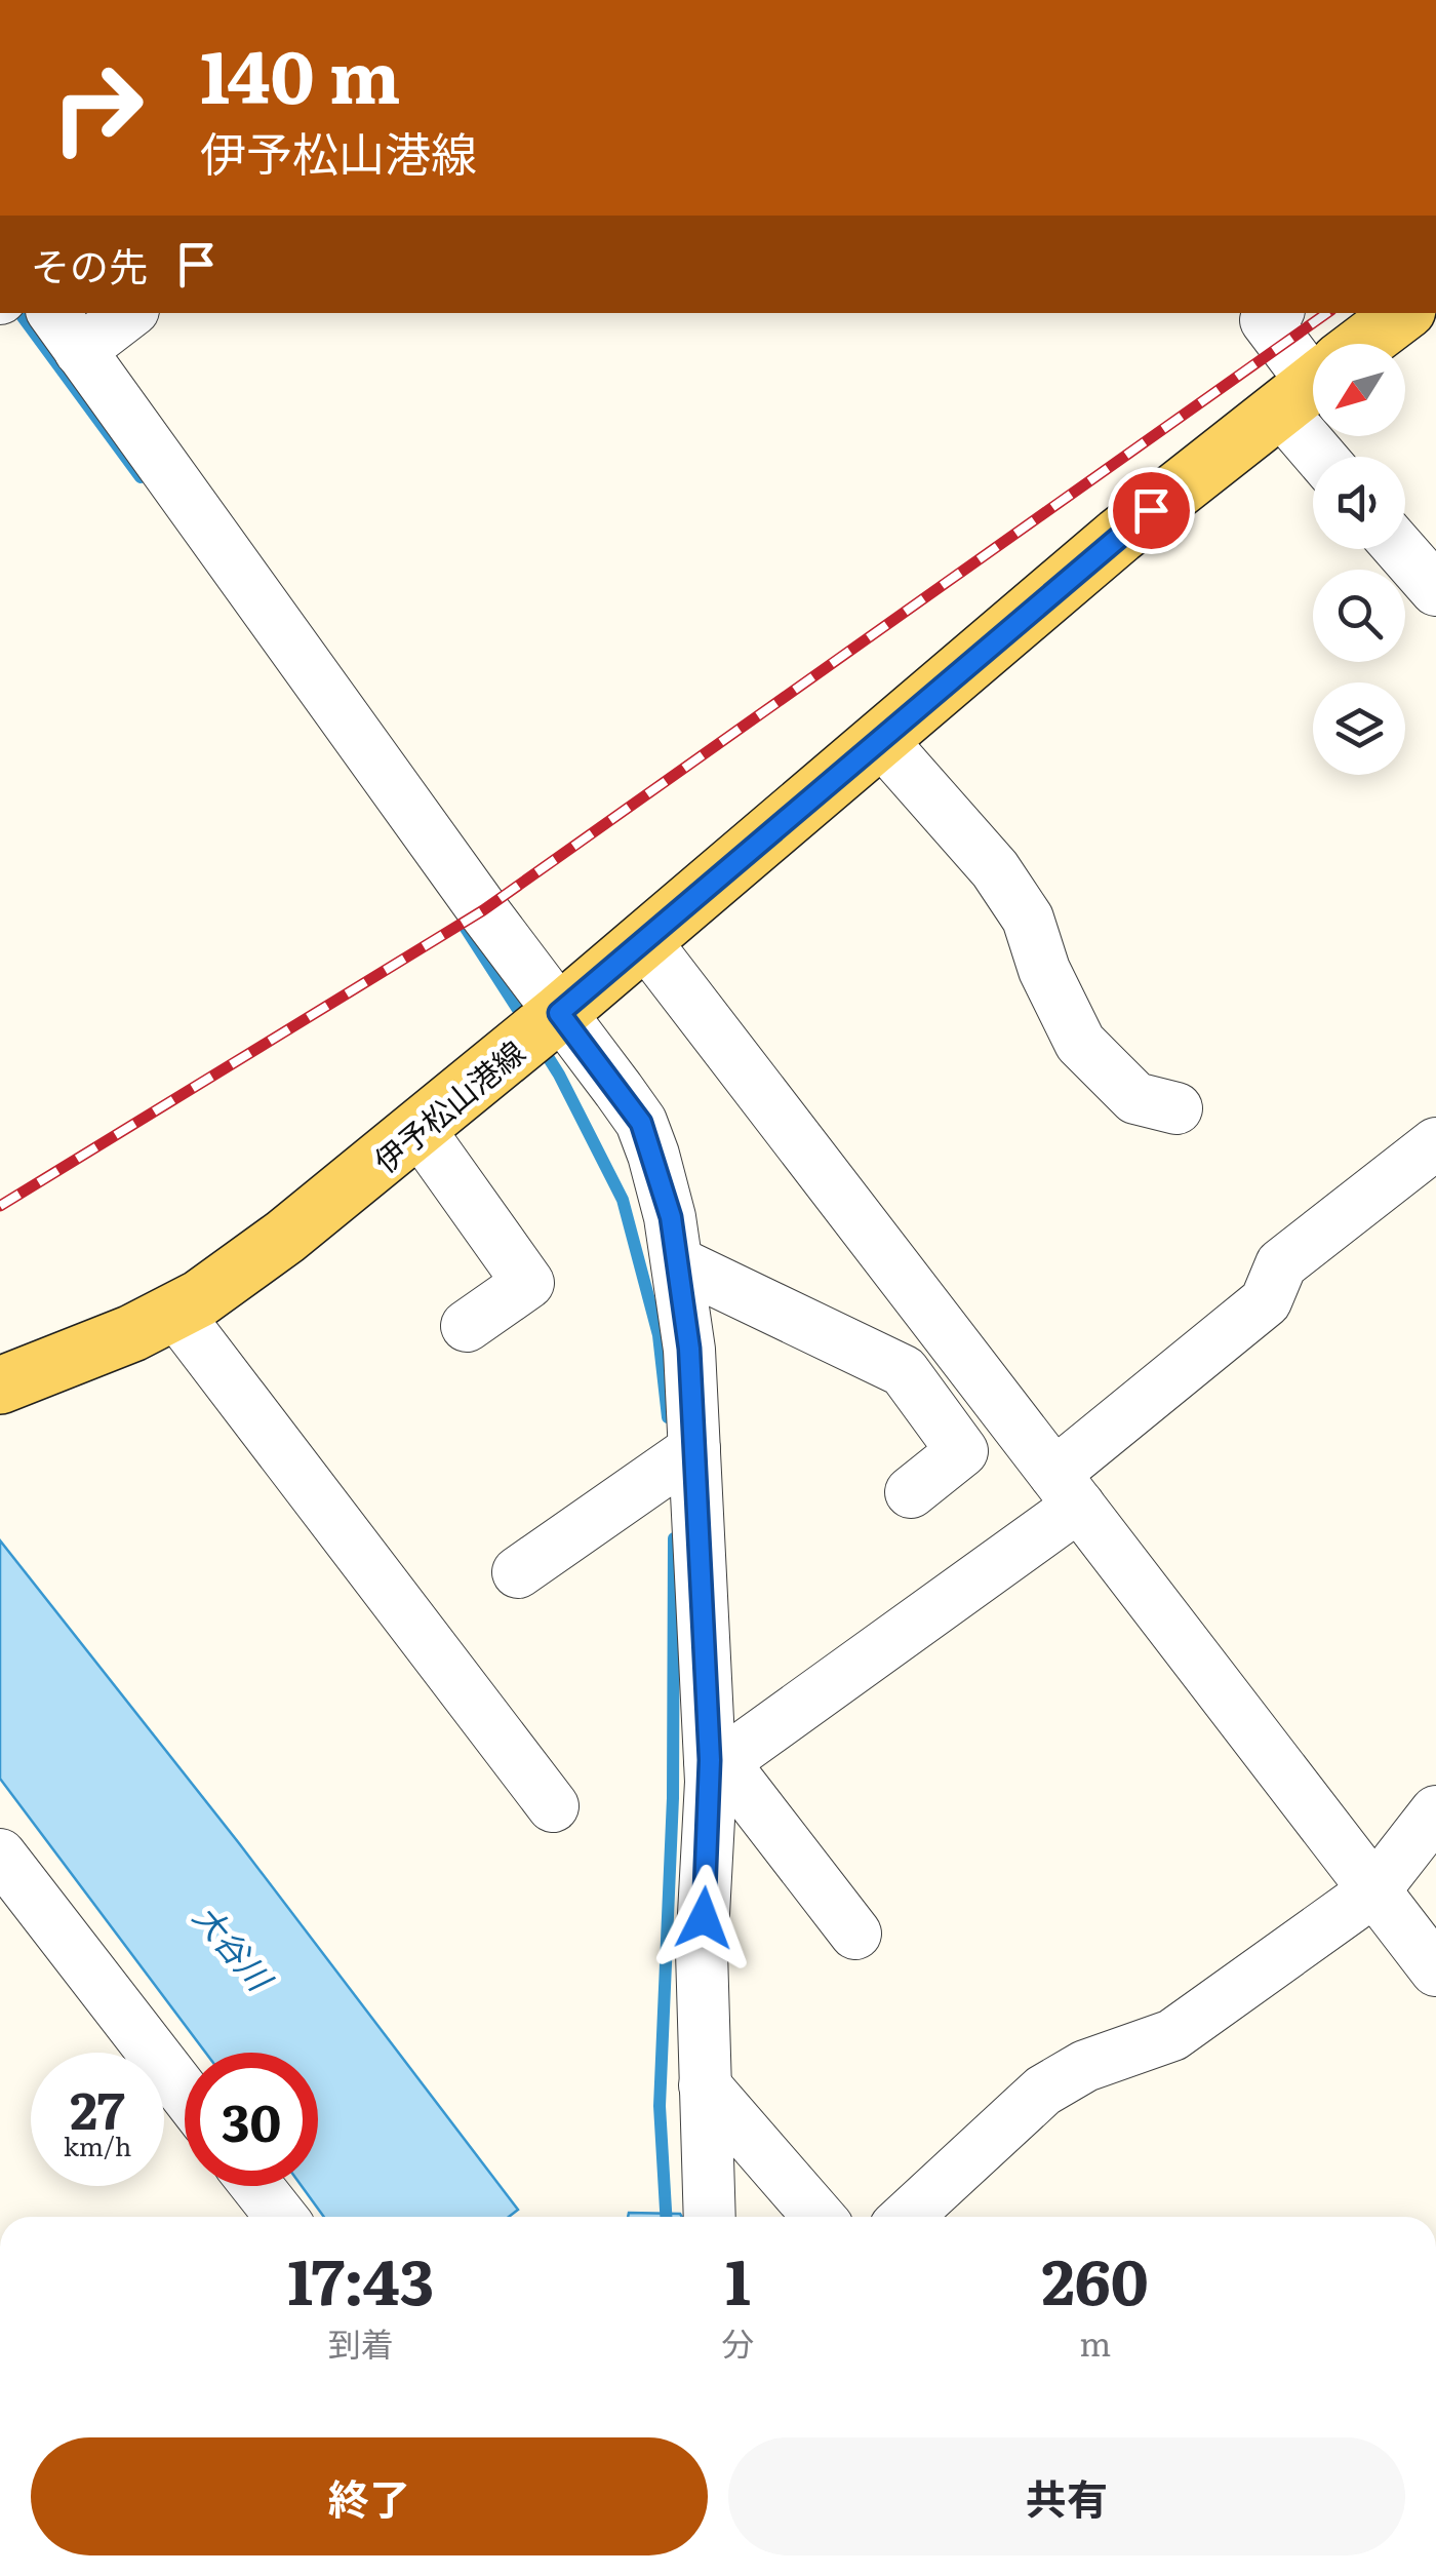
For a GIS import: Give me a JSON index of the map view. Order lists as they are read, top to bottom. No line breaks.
{"streets":{"main road":["伊予松山港線"]},"water":["大谷川"],"north":"bottom left","page":{"turn":["140 m","伊予松山港線"],"then":"その先","speed":"27 km/h","limit":"30","eta":["17:43","到着","1","分","260","m"],"buttons":["終了","共有"]}}
